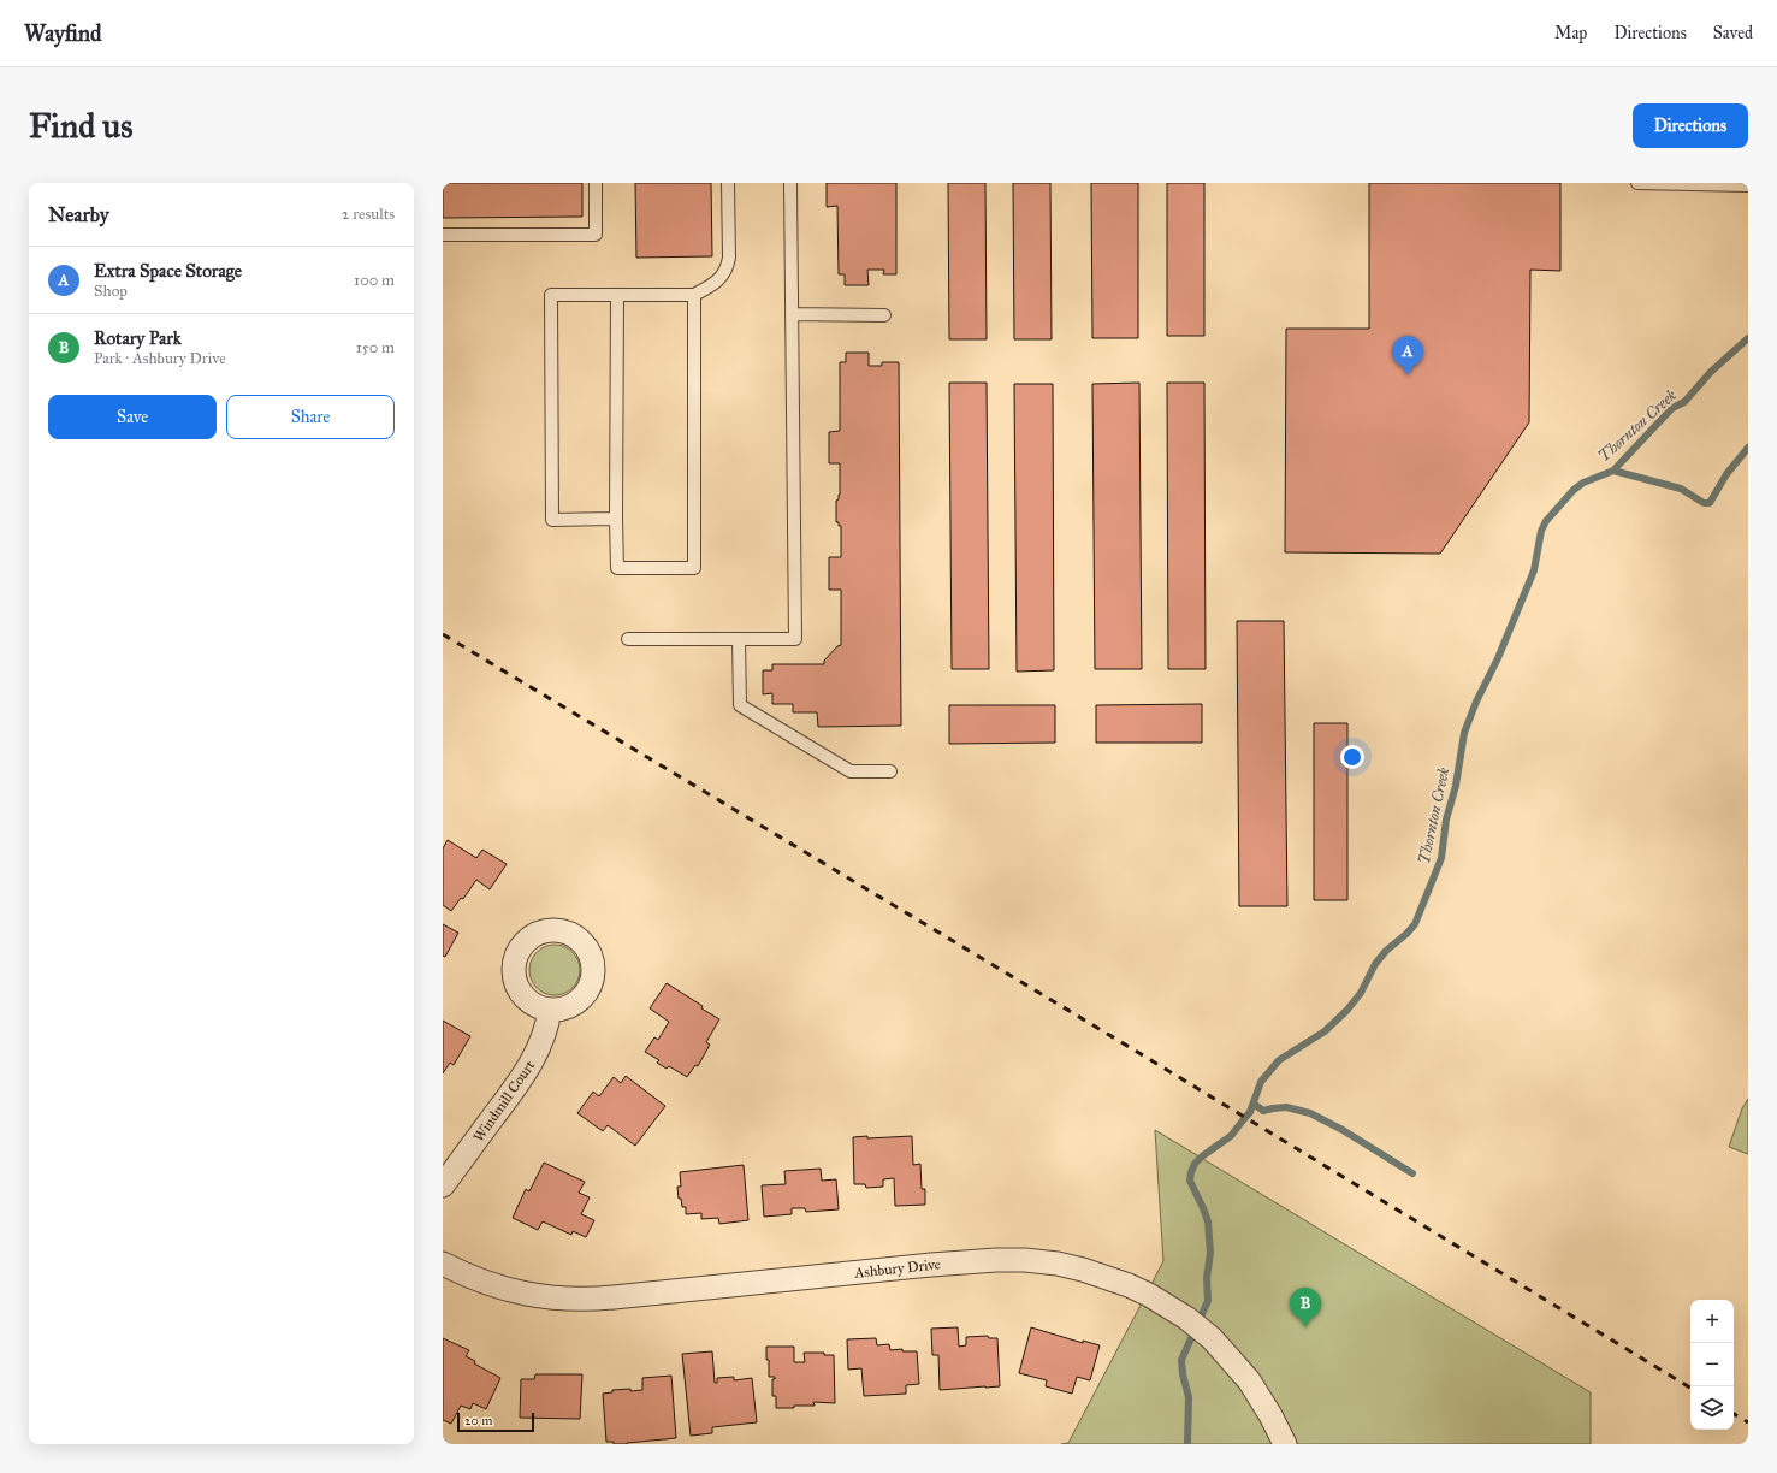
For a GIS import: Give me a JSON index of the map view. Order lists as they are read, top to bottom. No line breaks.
{"streets":{"street":["Windmill Court","Ashbury Drive"]},"water":["Thornton Creek"],"scale_bar":"20 m","page":{"header":"Wayfind","nav":["Map","Directions","Saved"],"buttons":["Directions",["Save","Share"]],"title":"Find us","heading":["Nearby","2 results"],"list":[{"mark":"A","name":"Extra Space Storage","note":"Shop","value":"100 m"},{"mark":"B","name":"Rotary Park","note":"Park · Ashbury Drive","value":"150 m"}],"pins":["A","B"],"map_buttons":["+","−"],"scale":"20 m"}}
